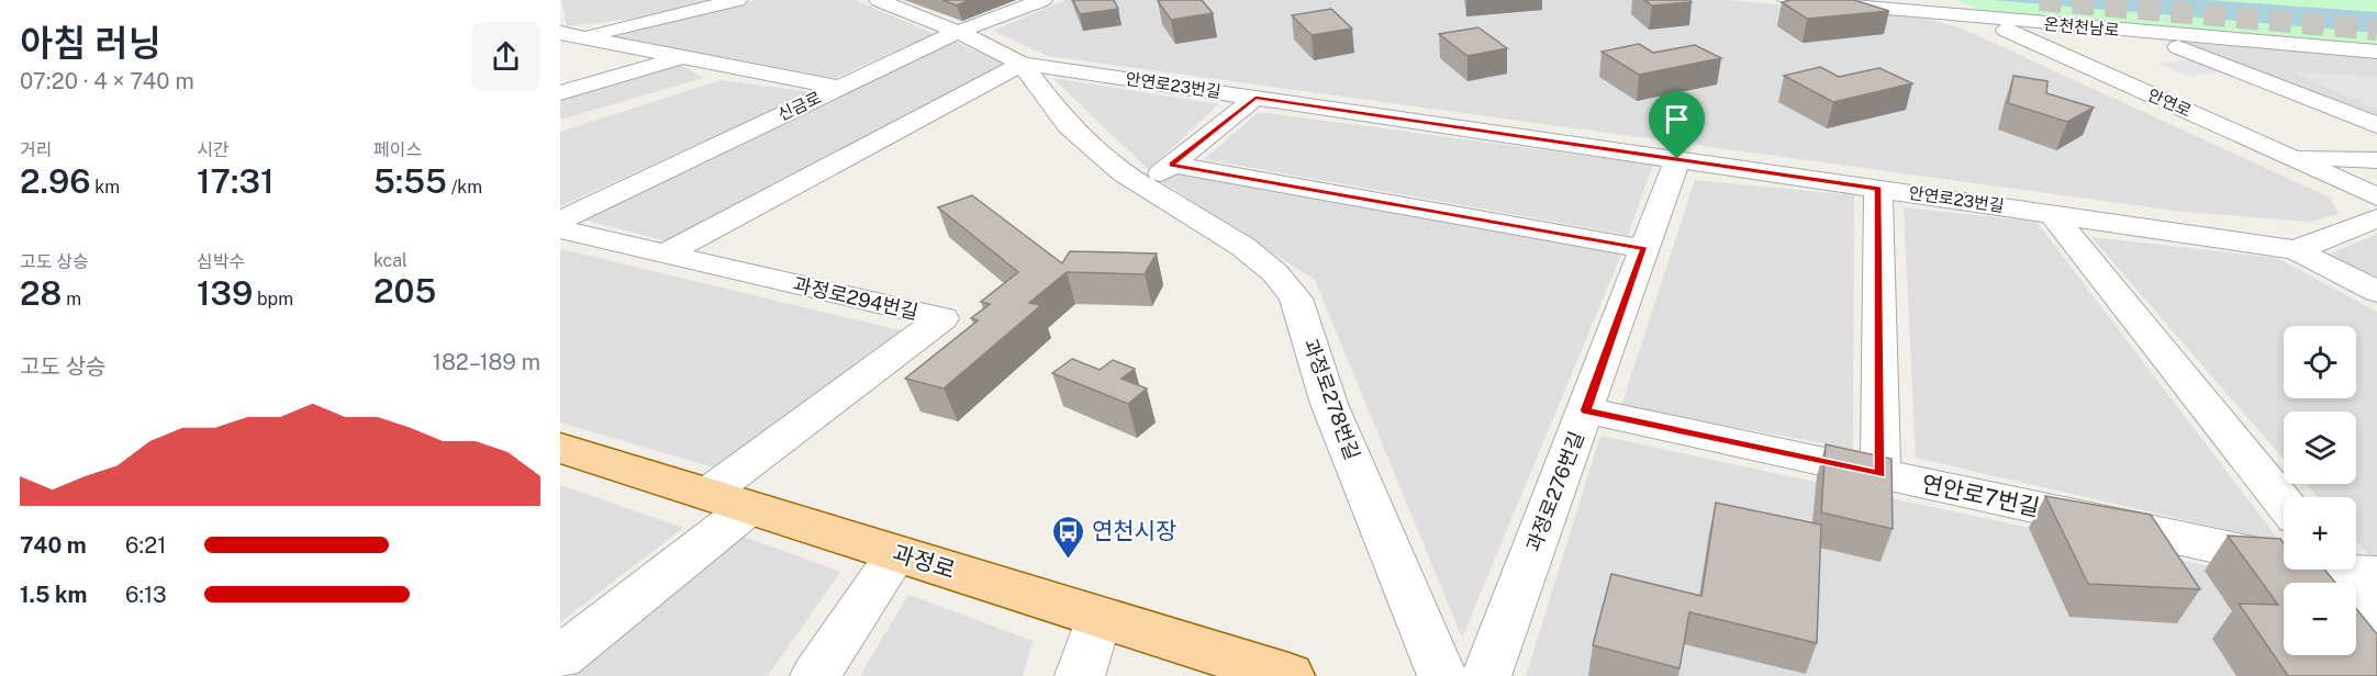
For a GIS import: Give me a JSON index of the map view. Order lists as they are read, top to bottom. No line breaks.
{"streets":{"main road":["과정로"],"street":["온천천남로","안연로23번길","안연로","신금로","과정로294번길","과정로278번길","과정로276번길","연안로7번길"]},"crossings":[["온천천남로","안연로"],["안연로23번길","과정로278번길"],["안연로23번길","과정로276번길"],["신금로","과정로278번길"],["과정로294번길","과정로"],["과정로276번길","연안로7번길"]],"places":{"bus stop":["연천시장"]},"page":{"heading":["아침 러닝","07:20 · 4 × 740 m"],"stats":[["거리","2.96 km"],["시간","17:31"],["페이스","5:55 /km"],["고도 상승","28 m"],["심박수","139 bpm"],["kcal","205"]],"map_buttons":["+","−"],"chart":["고도 상승","182–189 m"],"list":[{"name":"740 m","note":"6:21"},{"name":"1.5 km","note":"6:13"}]}}
